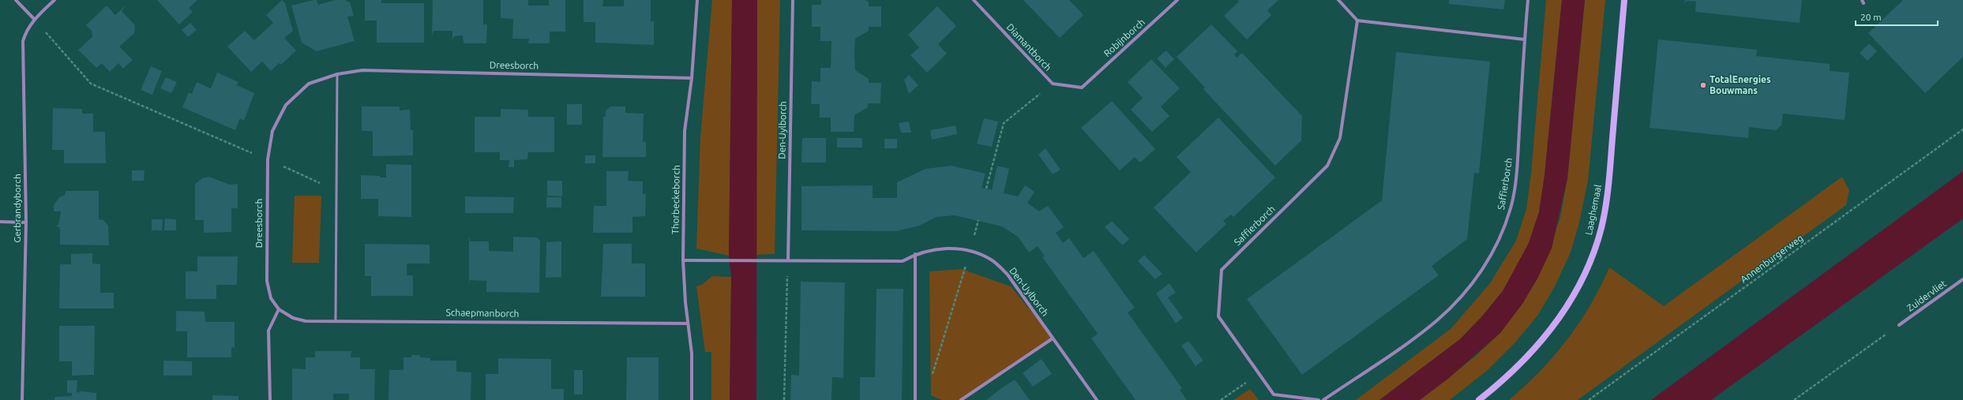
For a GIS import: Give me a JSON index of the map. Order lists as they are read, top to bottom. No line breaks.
{"streets":{"main road":["Laaghemaal"],"street":["Robijnborch","Diamantborch","Dreesborch","Den-Uylborch","Saffierborch","Thorbeckeborch","Gerbrandyborch","Zuidervliet","Schaepmanborch"],"path":["Annenburgerweg"]},"crossings":[["Robijnborch","Diamantborch"],["Dreesborch","Thorbeckeborch"],["Dreesborch","Schaepmanborch"],["Den-Uylborch","Thorbeckeborch"],["Thorbeckeborch","Schaepmanborch"]],"places":["TotalEnergies Bouwmans"],"scale_bar":"20 m"}
